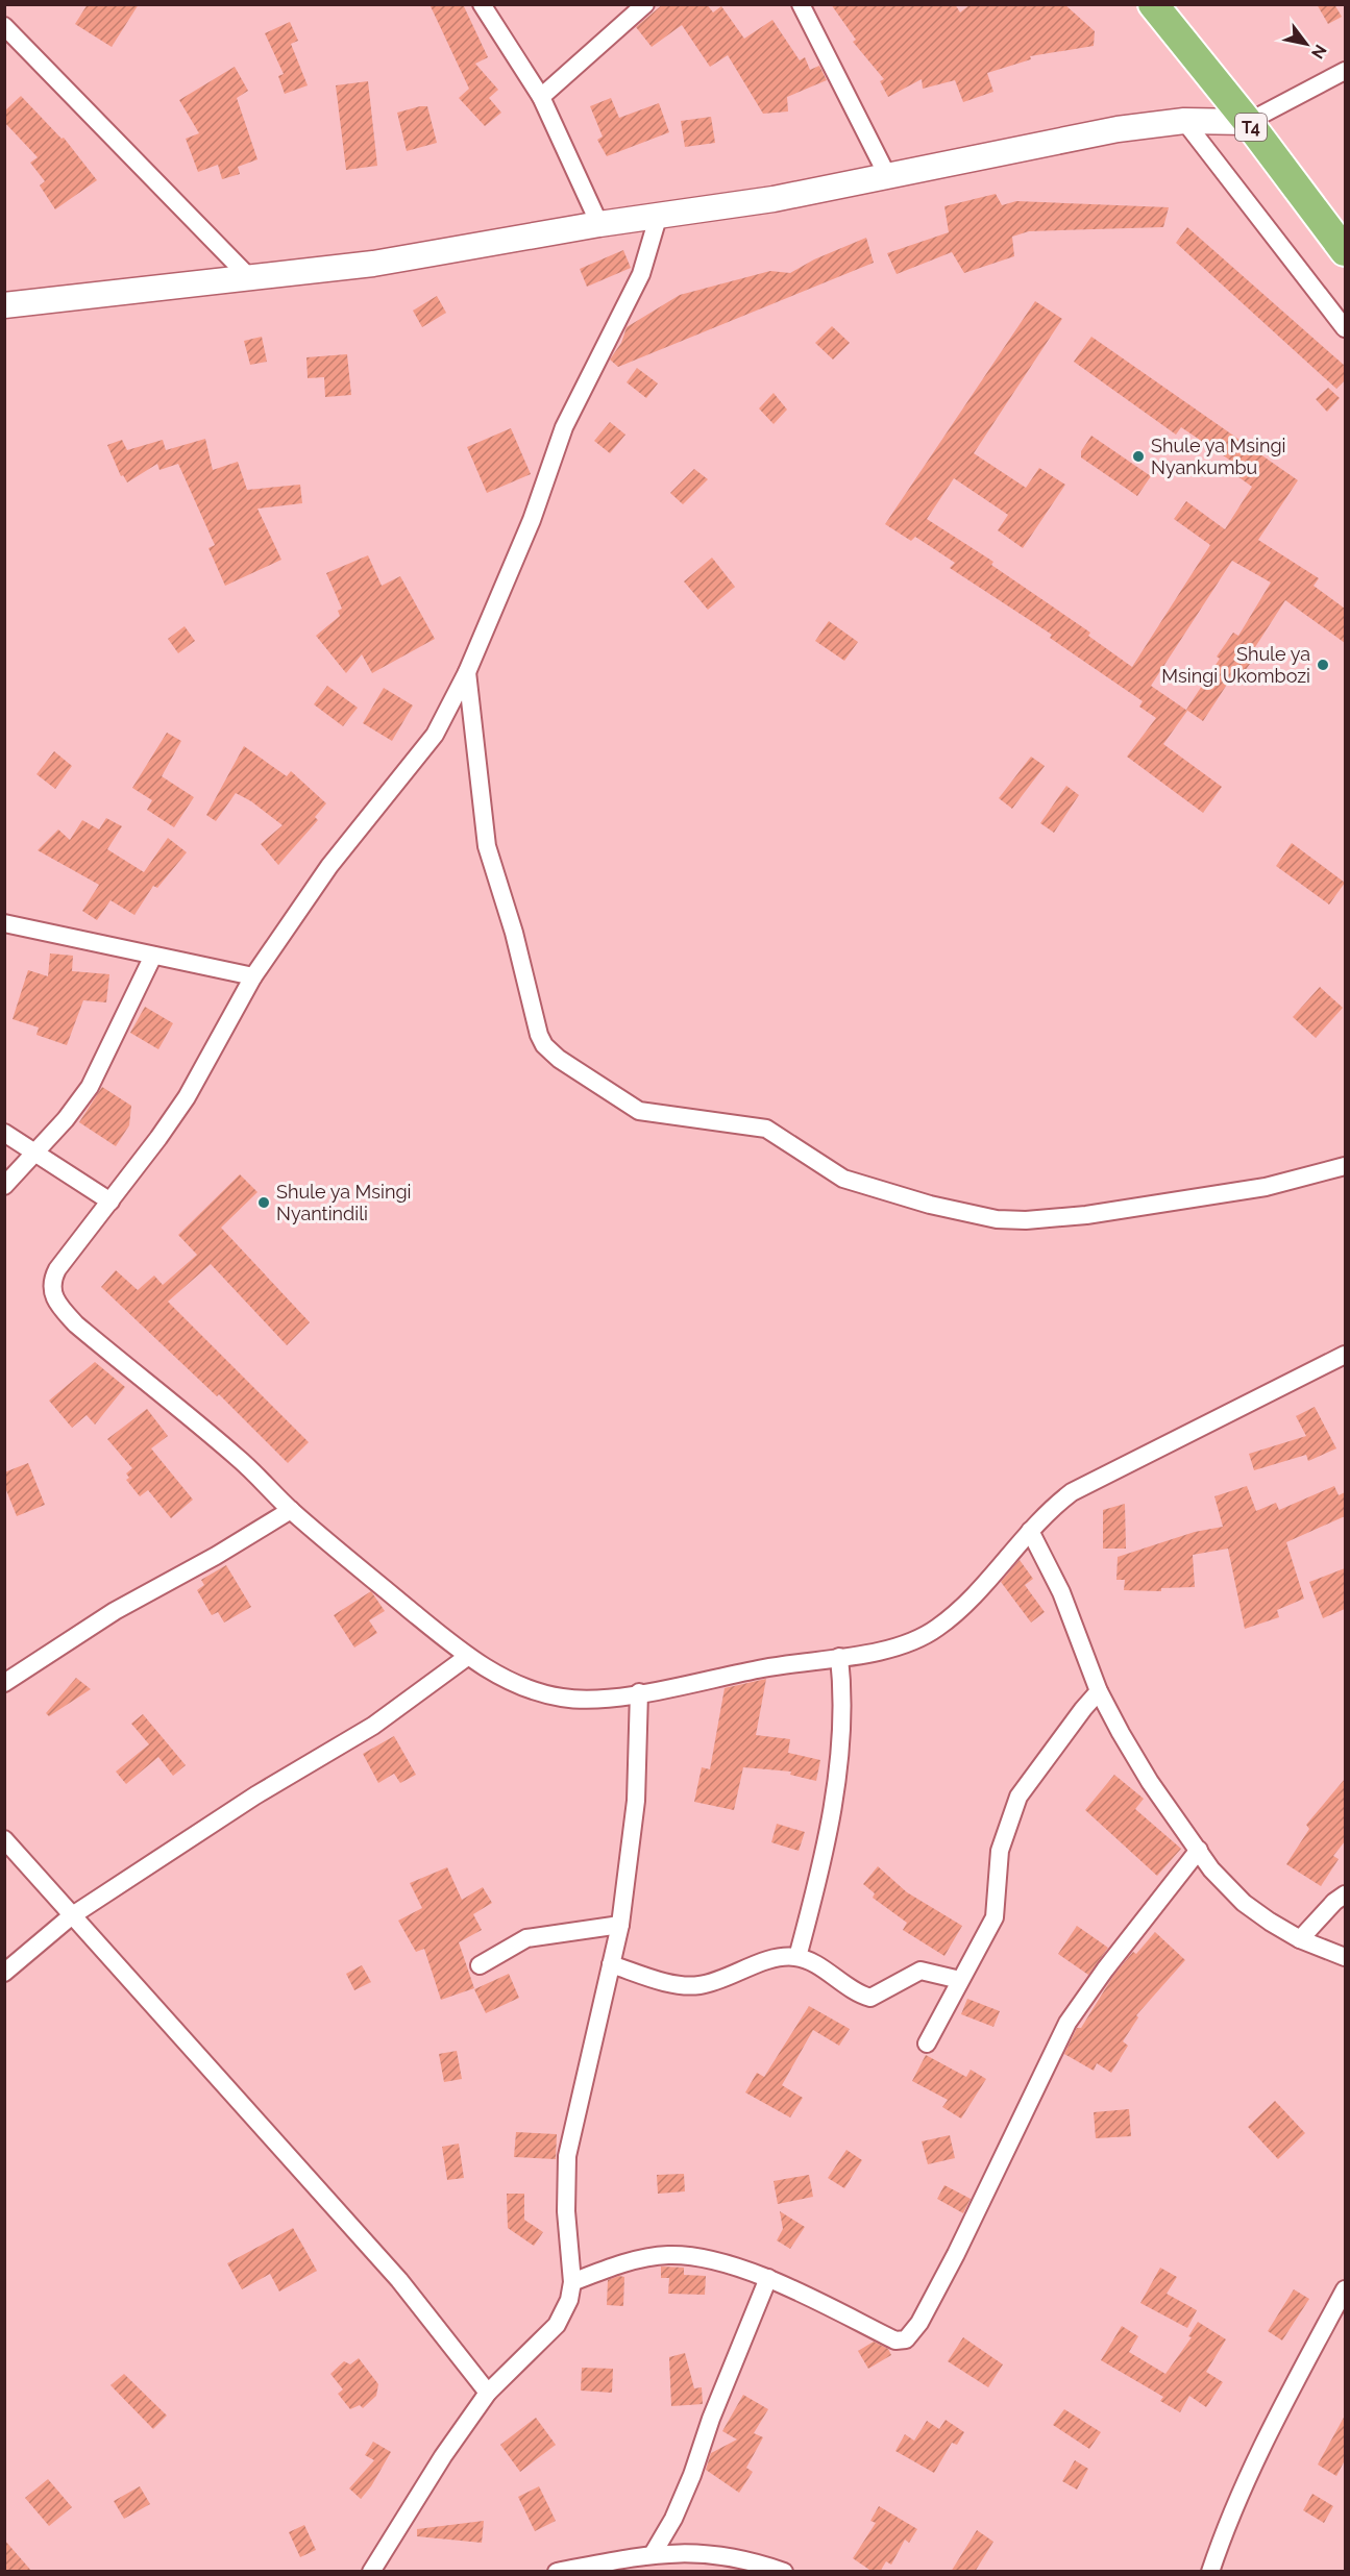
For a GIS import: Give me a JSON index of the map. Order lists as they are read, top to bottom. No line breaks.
{"streets":{"highway":["T4"]},"places":["Shule ya Msingi Nyankumbu","Shule ya Msingi Ukombozi","Shule ya Msingi Nyantindili"],"north":"bottom right"}
